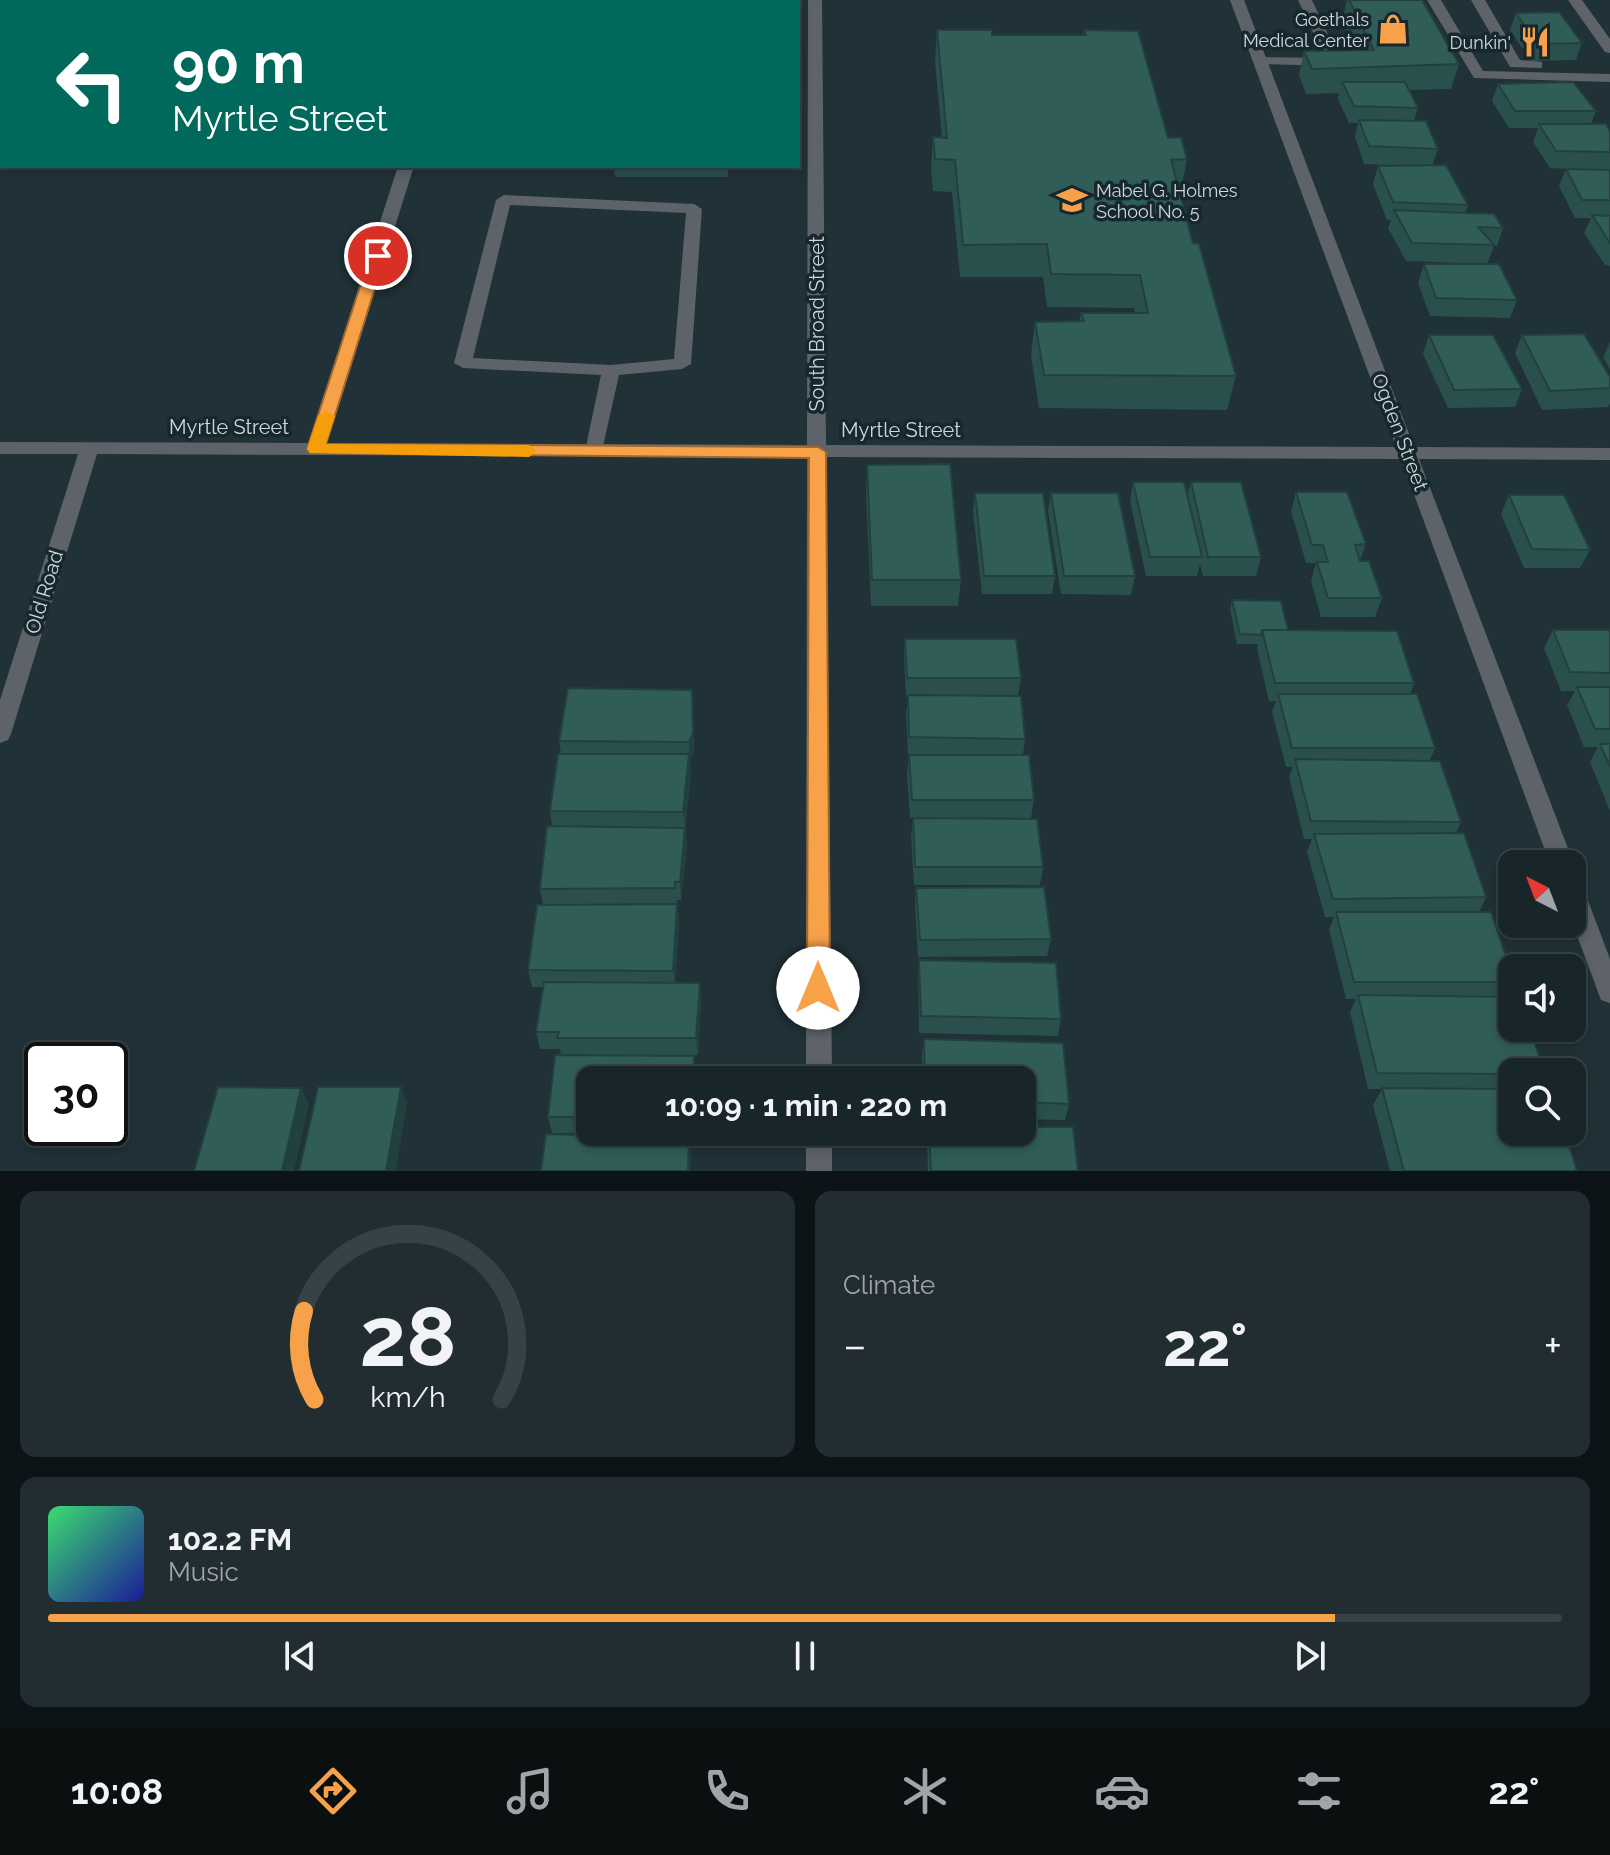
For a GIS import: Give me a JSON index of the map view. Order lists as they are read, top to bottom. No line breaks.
{"streets":{"street":["South Broad Street","Myrtle Street","Ogden Street","Old Road"]},"crossings":[["South Broad Street","Myrtle Street"],["Myrtle Street","Ogden Street"],["Myrtle Street","Old Road"]],"places":{"shop":["Goethals Medical Center"],"restaurant":["Dunkin'"],"school or university":["Mabel G. Holmes School No. 5"]},"north":"top left","page":{"turn":["90 m","Myrtle Street"],"limit":"30","trip":"10:09 · 1 min · 220 m","tile":"Climate","heat":["−","22°","+"],"song":["102.2 FM","Music"],"tabs":["10:08","22°"],"gauge":["28","km/h"]}}
